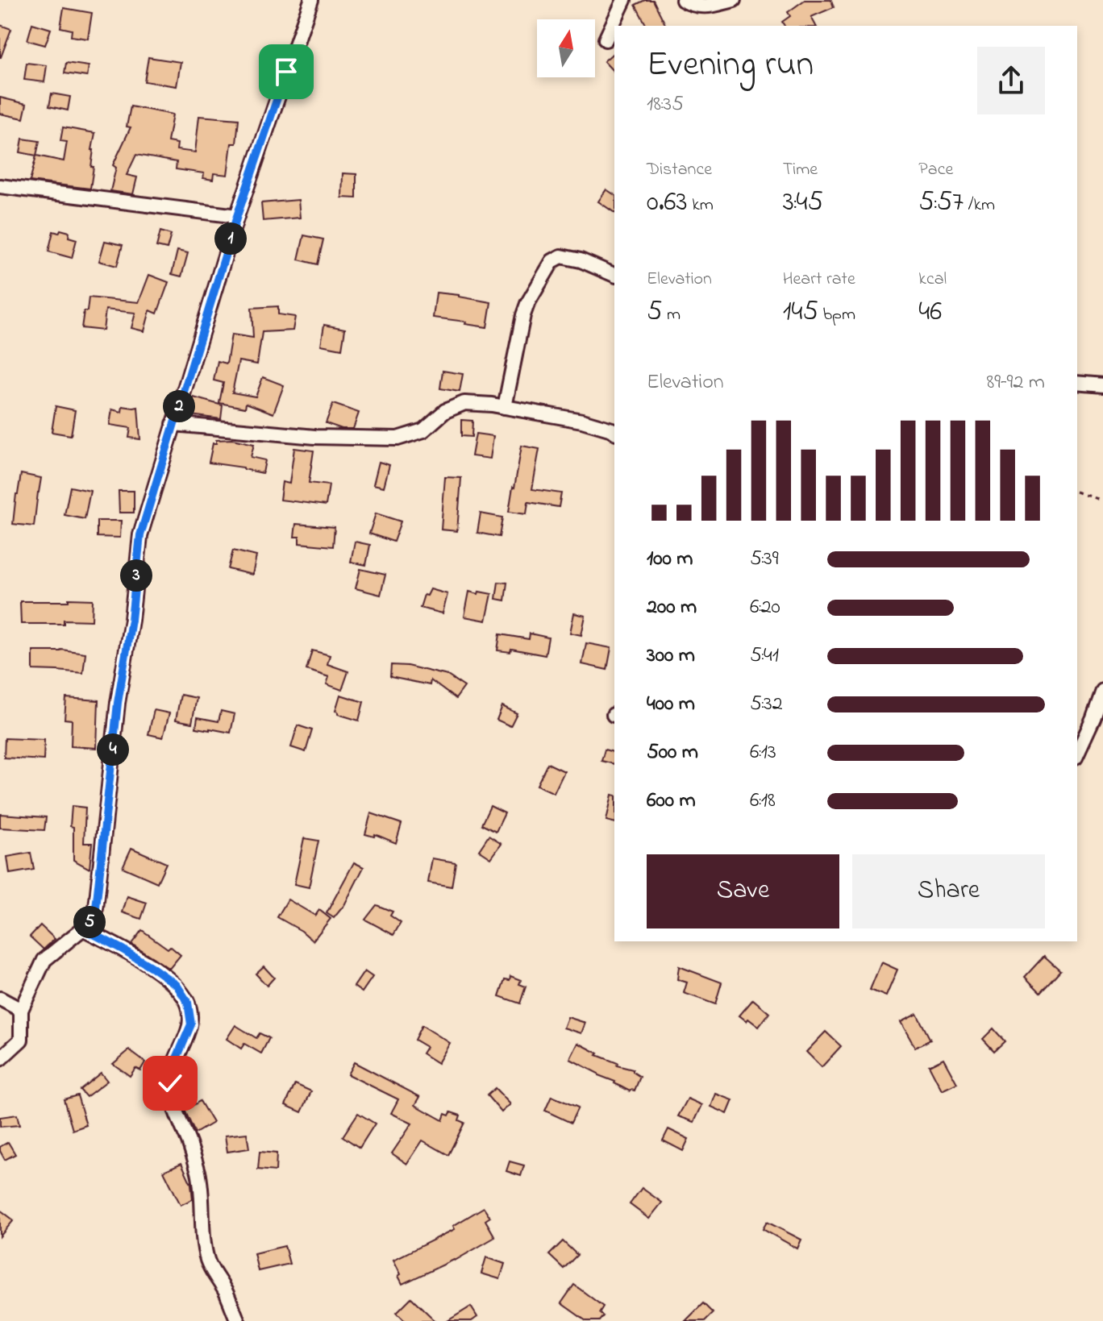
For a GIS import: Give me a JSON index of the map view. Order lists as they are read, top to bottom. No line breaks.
{"north":"top","page":{"heading":["Evening run","18:35"],"stats":[["Distance","0.63 km"],["Time","3:45"],["Pace","5:57 /km"],["Elevation","5 m"],["Heart rate","145 bpm"],["kcal","46"]],"pins":["1","2","3","4","5"],"chart":["Elevation","89–92 m"],"list":[{"name":"100 m","note":"5:39"},{"name":"200 m","note":"6:20"},{"name":"300 m","note":"5:41"},{"name":"400 m","note":"5:32"},{"name":"500 m","note":"6:13"},{"name":"600 m","note":"6:18"}],"buttons":["Save","Share"]}}
